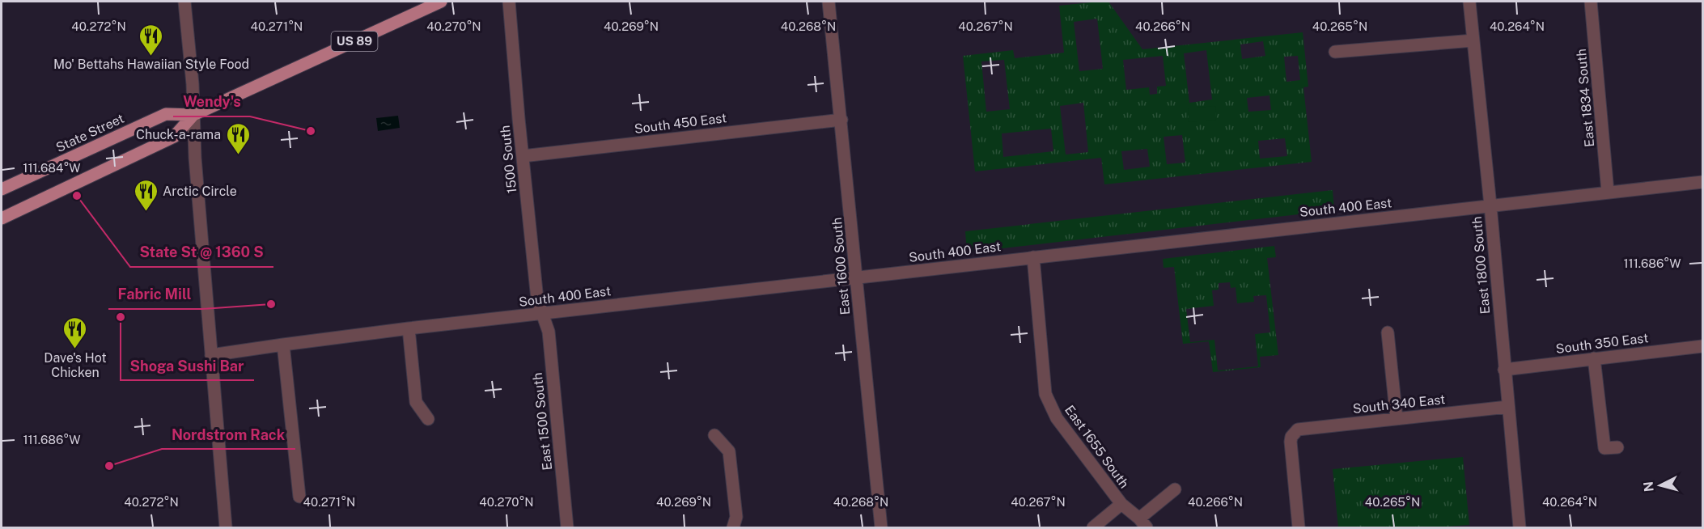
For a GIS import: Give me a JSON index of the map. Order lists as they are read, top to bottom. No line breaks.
{"streets":{"main road":["US 89","State Street"],"street":["East 1834 South","South 450 East","1500 South","South 400 East","East 1800 South","East 1600 South","South 350 East","South 340 East","East 1500 South","East 1655 South"]},"crossings":[["East 1834 South","South 400 East"],["South 450 East","1500 South"],["South 450 East","East 1600 South"],["1500 South","South 400 East"],["1500 South","East 1500 South"],["South 400 East","East 1800 South"],["South 400 East","East 1600 South"],["South 400 East","East 1500 South"],["South 400 East","East 1655 South"],["East 1800 South","South 350 East"],["East 1800 South","South 340 East"]],"places":{"restaurant":["Mo' Bettahs Hawaiian Style Food","Chuck-a-rama","Arctic Circle","Dave's Hot Chicken"],"other":["Wendy's","State St @ 1360 S","Fabric Mill","Shoga Sushi Bar","Nordstrom Rack"]},"north":"left","coordinates":["40.272°N","40.271°N","40.270°N","40.269°N","40.268°N","40.267°N","40.266°N","40.265°N","40.264°N","111.684°W","111.686°W"]}
